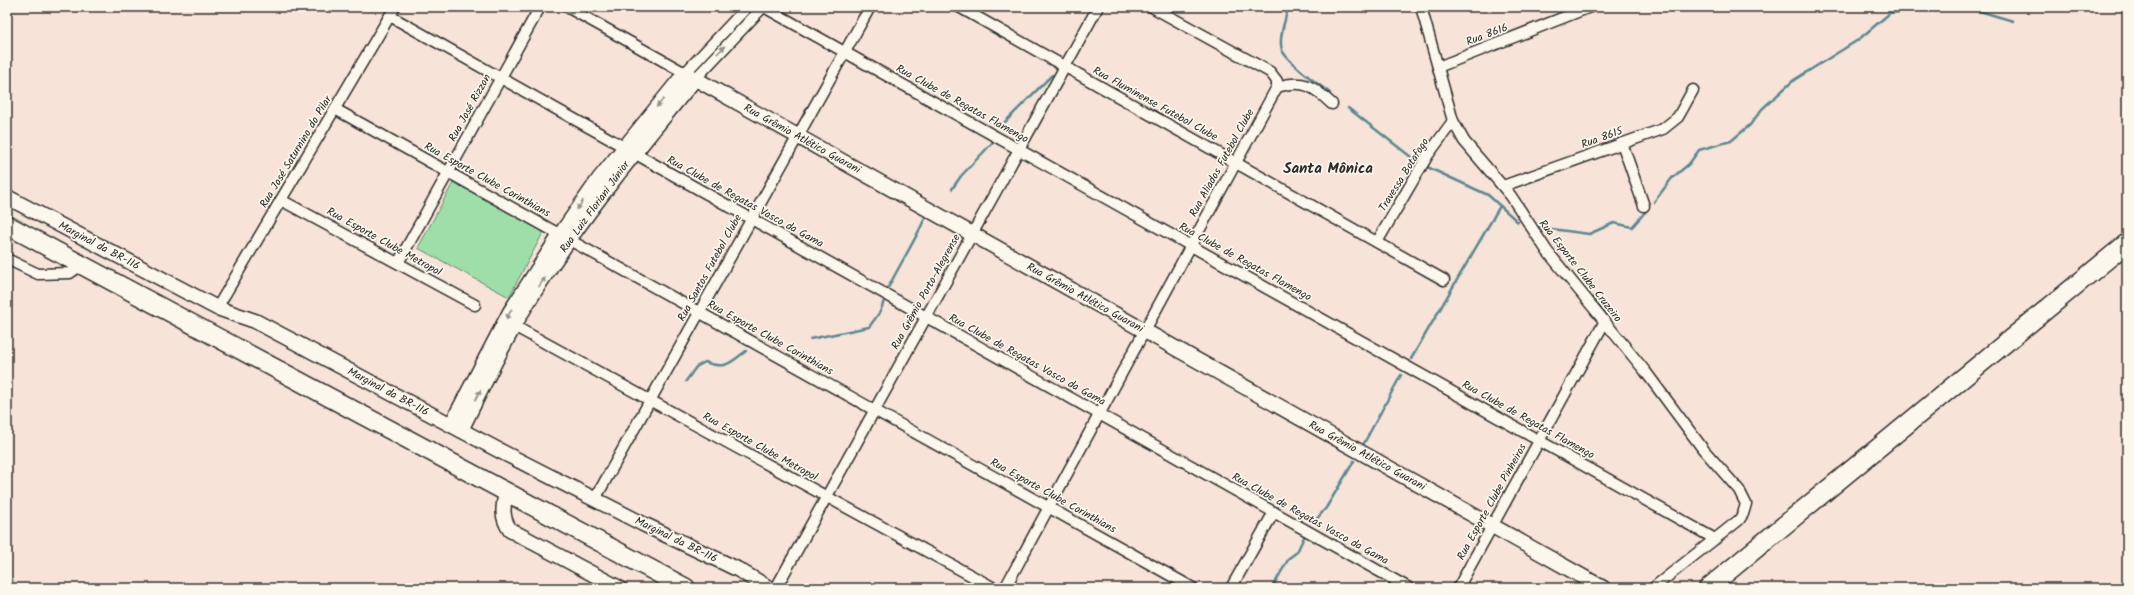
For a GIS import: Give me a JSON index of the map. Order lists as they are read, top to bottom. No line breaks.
{"streets":{"street":["Rua 8616","Rua Clube de Regatas Flamengo","Rua Fluminense Futebol Clube","Rua José Rizzon","Rua 8615","Rua Grêmio Atlético Guarani","Rua José Saturnino do Pilar","Rua Aliados Futebol Clube","Travessa Botafogo","Rua Esporte Clube Corinthians","Rua Clube de Regatas Vasco da Gama","Rua Luiz Floriani Júnior","Rua Esporte Clube Metropol","Marginal da BR-116","Rua Santos Futebol Clube","Rua Esporte Clube Cruzeiro","Rua Grêmio Porto-Alegrense","Rua Esporte Clube Pinheiros"]},"crossings":[["Rua 8616","Rua Esporte Clube Cruzeiro"],["Rua Clube de Regatas Flamengo","Rua Aliados Futebol Clube"],["Rua Clube de Regatas Flamengo","Rua Luiz Floriani Júnior"],["Rua Clube de Regatas Flamengo","Rua Santos Futebol Clube"],["Rua Clube de Regatas Flamengo","Rua Esporte Clube Cruzeiro"],["Rua Clube de Regatas Flamengo","Rua Grêmio Porto-Alegrense"],["Rua Clube de Regatas Flamengo","Rua Esporte Clube Pinheiros"],["Rua Fluminense Futebol Clube","Rua Aliados Futebol Clube"],["Rua Fluminense Futebol Clube","Travessa Botafogo"],["Rua Fluminense Futebol Clube","Rua Grêmio Porto-Alegrense"],["Rua José Rizzon","Rua Esporte Clube Corinthians"],["Rua José Rizzon","Rua Clube de Regatas Vasco da Gama"],["Rua José Rizzon","Rua Esporte Clube Metropol"],["Rua 8615","Rua Esporte Clube Cruzeiro"],["Rua Grêmio Atlético Guarani","Rua Aliados Futebol Clube"],["Rua Grêmio Atlético Guarani","Rua Luiz Floriani Júnior"],["Rua Grêmio Atlético Guarani","Rua Santos Futebol Clube"],["Rua Grêmio Atlético Guarani","Rua Grêmio Porto-Alegrense"],["Rua Grêmio Atlético Guarani","Rua Esporte Clube Pinheiros"],["Rua José Saturnino do Pilar","Rua Esporte Clube Corinthians"],["Rua José Saturnino do Pilar","Rua Clube de Regatas Vasco da Gama"],["Rua José Saturnino do Pilar","Rua Esporte Clube Metropol"],["Rua José Saturnino do Pilar","Marginal da BR-116"],["Rua Aliados Futebol Clube","Rua Esporte Clube Corinthians"],["Rua Aliados Futebol Clube","Rua Clube de Regatas Vasco da Gama"],["Travessa Botafogo","Rua Esporte Clube Cruzeiro"],["Rua Esporte Clube Corinthians","Rua Luiz Floriani Júnior"],["Rua Esporte Clube Corinthians","Rua Santos Futebol Clube"],["Rua Esporte Clube Corinthians","Rua Grêmio Porto-Alegrense"],["Rua Clube de Regatas Vasco da Gama","Rua Luiz Floriani Júnior"],["Rua Clube de Regatas Vasco da Gama","Rua Santos Futebol Clube"],["Rua Clube de Regatas Vasco da Gama","Rua Grêmio Porto-Alegrense"],["Rua Luiz Floriani Júnior","Rua Esporte Clube Metropol"],["Rua Luiz Floriani Júnior","Marginal da BR-116"],["Rua Esporte Clube Metropol","Rua Santos Futebol Clube"],["Rua Esporte Clube Metropol","Rua Grêmio Porto-Alegrense"],["Marginal da BR-116","Rua Santos Futebol Clube"],["Rua Esporte Clube Cruzeiro","Rua Esporte Clube Pinheiros"]],"districts":["Santa Mônica"]}
